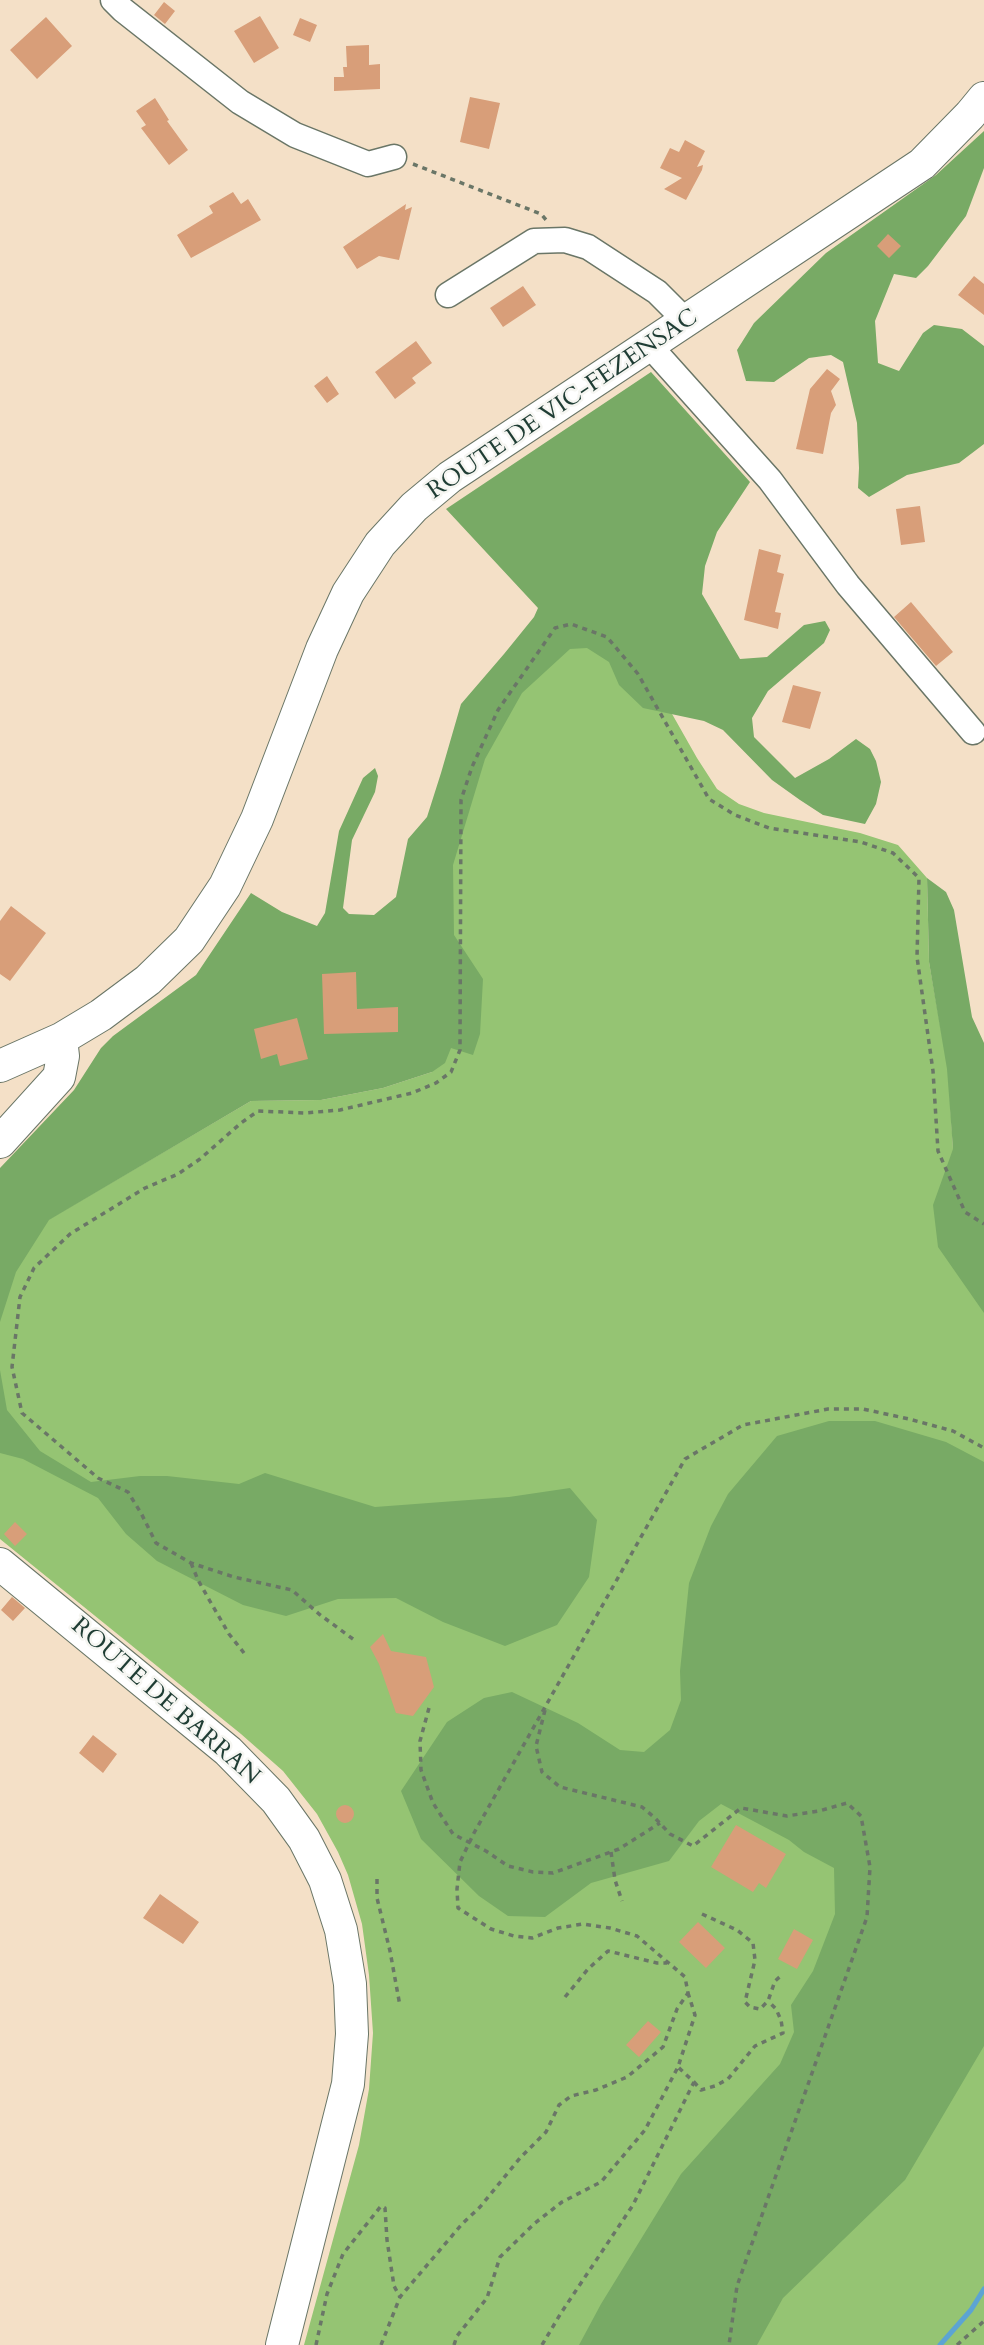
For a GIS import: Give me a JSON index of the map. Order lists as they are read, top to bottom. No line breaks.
{"streets":{"main road":["ROUTE DE VIC-FEZENSAC","ROUTE DE BARRAN"]}}
